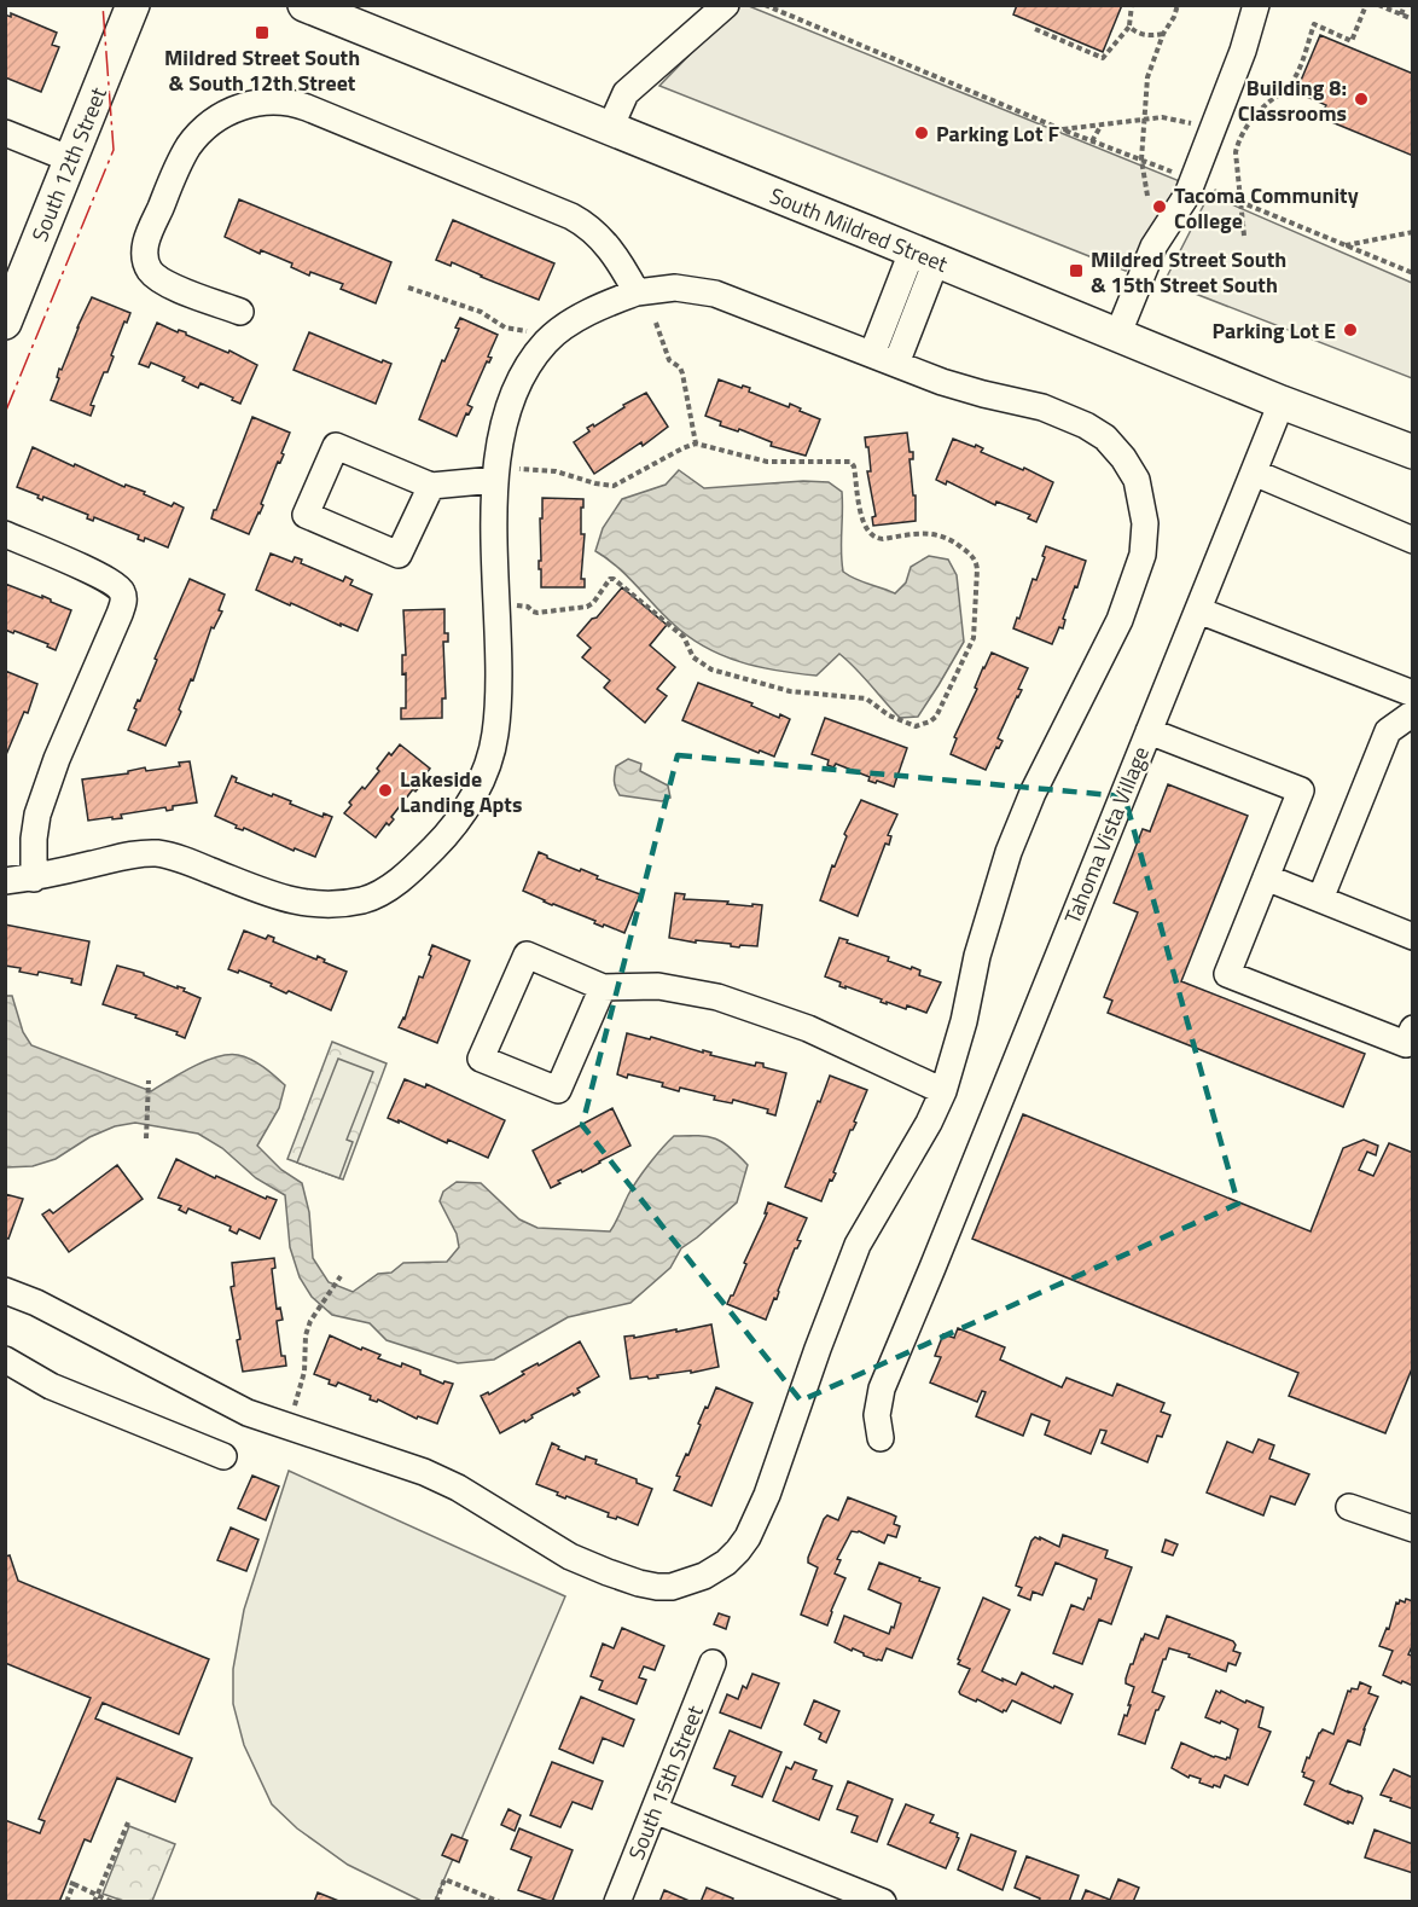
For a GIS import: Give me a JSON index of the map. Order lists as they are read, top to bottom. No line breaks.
{"streets":{"main road":["South 12th Street","South Mildred Street"],"street":["Tahoma Vista Village","South 15th Street"]},"crossings":[["South Mildred Street","Tahoma Vista Village"]],"places":{"transit":["Mildred Street South & South 12th Street","Mildred Street South & 15th Street South"],"other":["Building 8: Classrooms","Parking Lot F","Tacoma Community College","Parking Lot E","Lakeside Landing Apts"]}}
